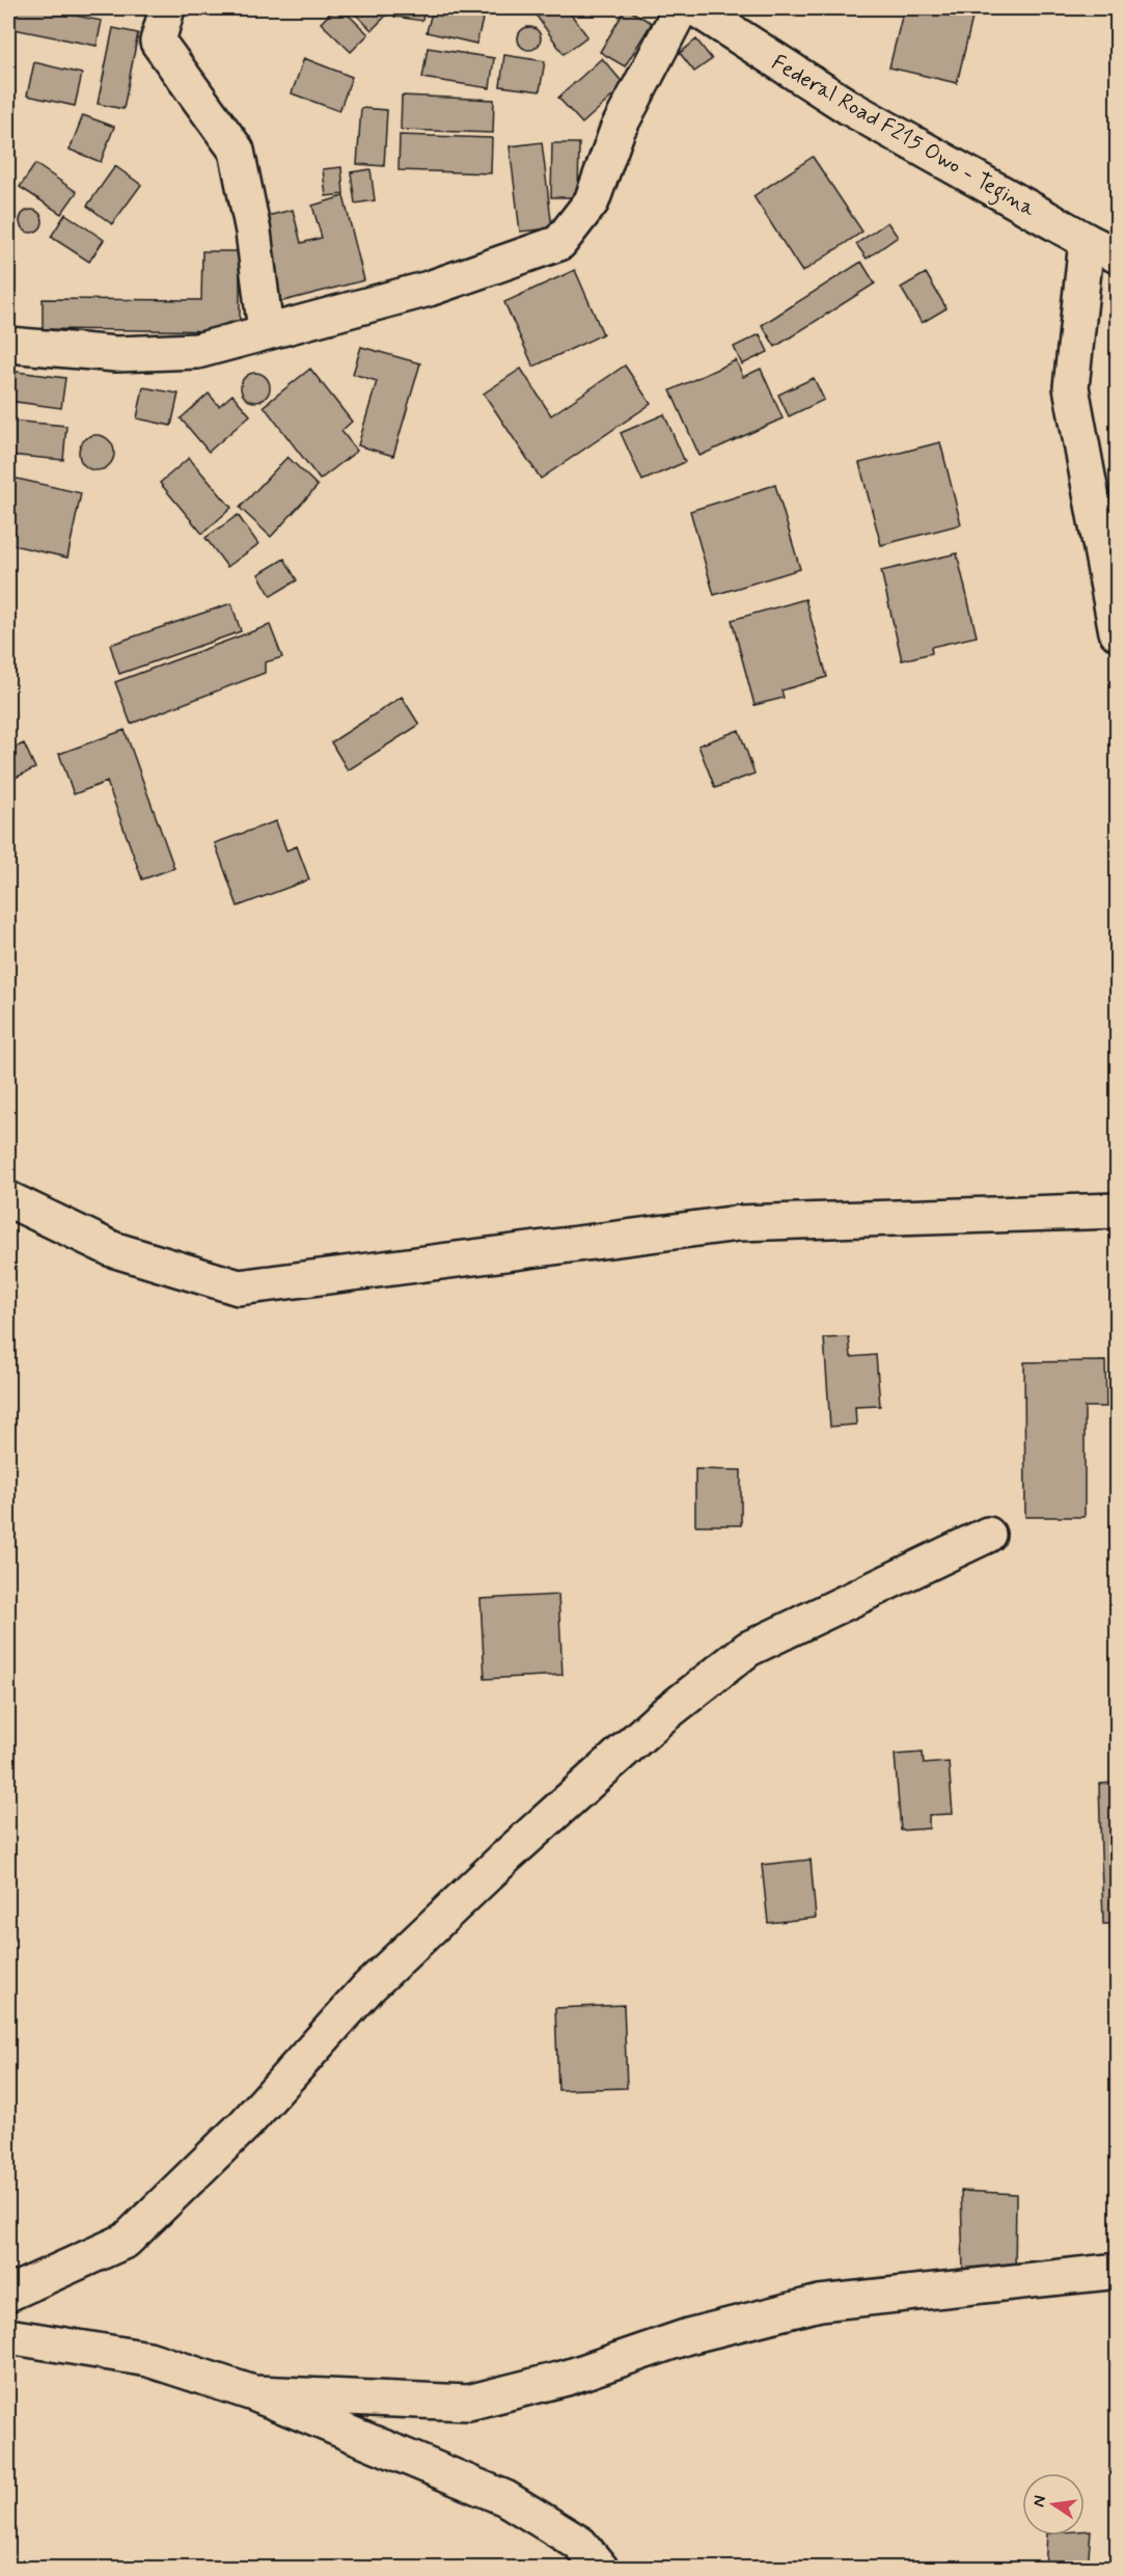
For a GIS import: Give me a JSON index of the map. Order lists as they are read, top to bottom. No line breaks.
{"streets":{"street":["Federal Road F215 Owo - Tegina"]},"north":"left"}
